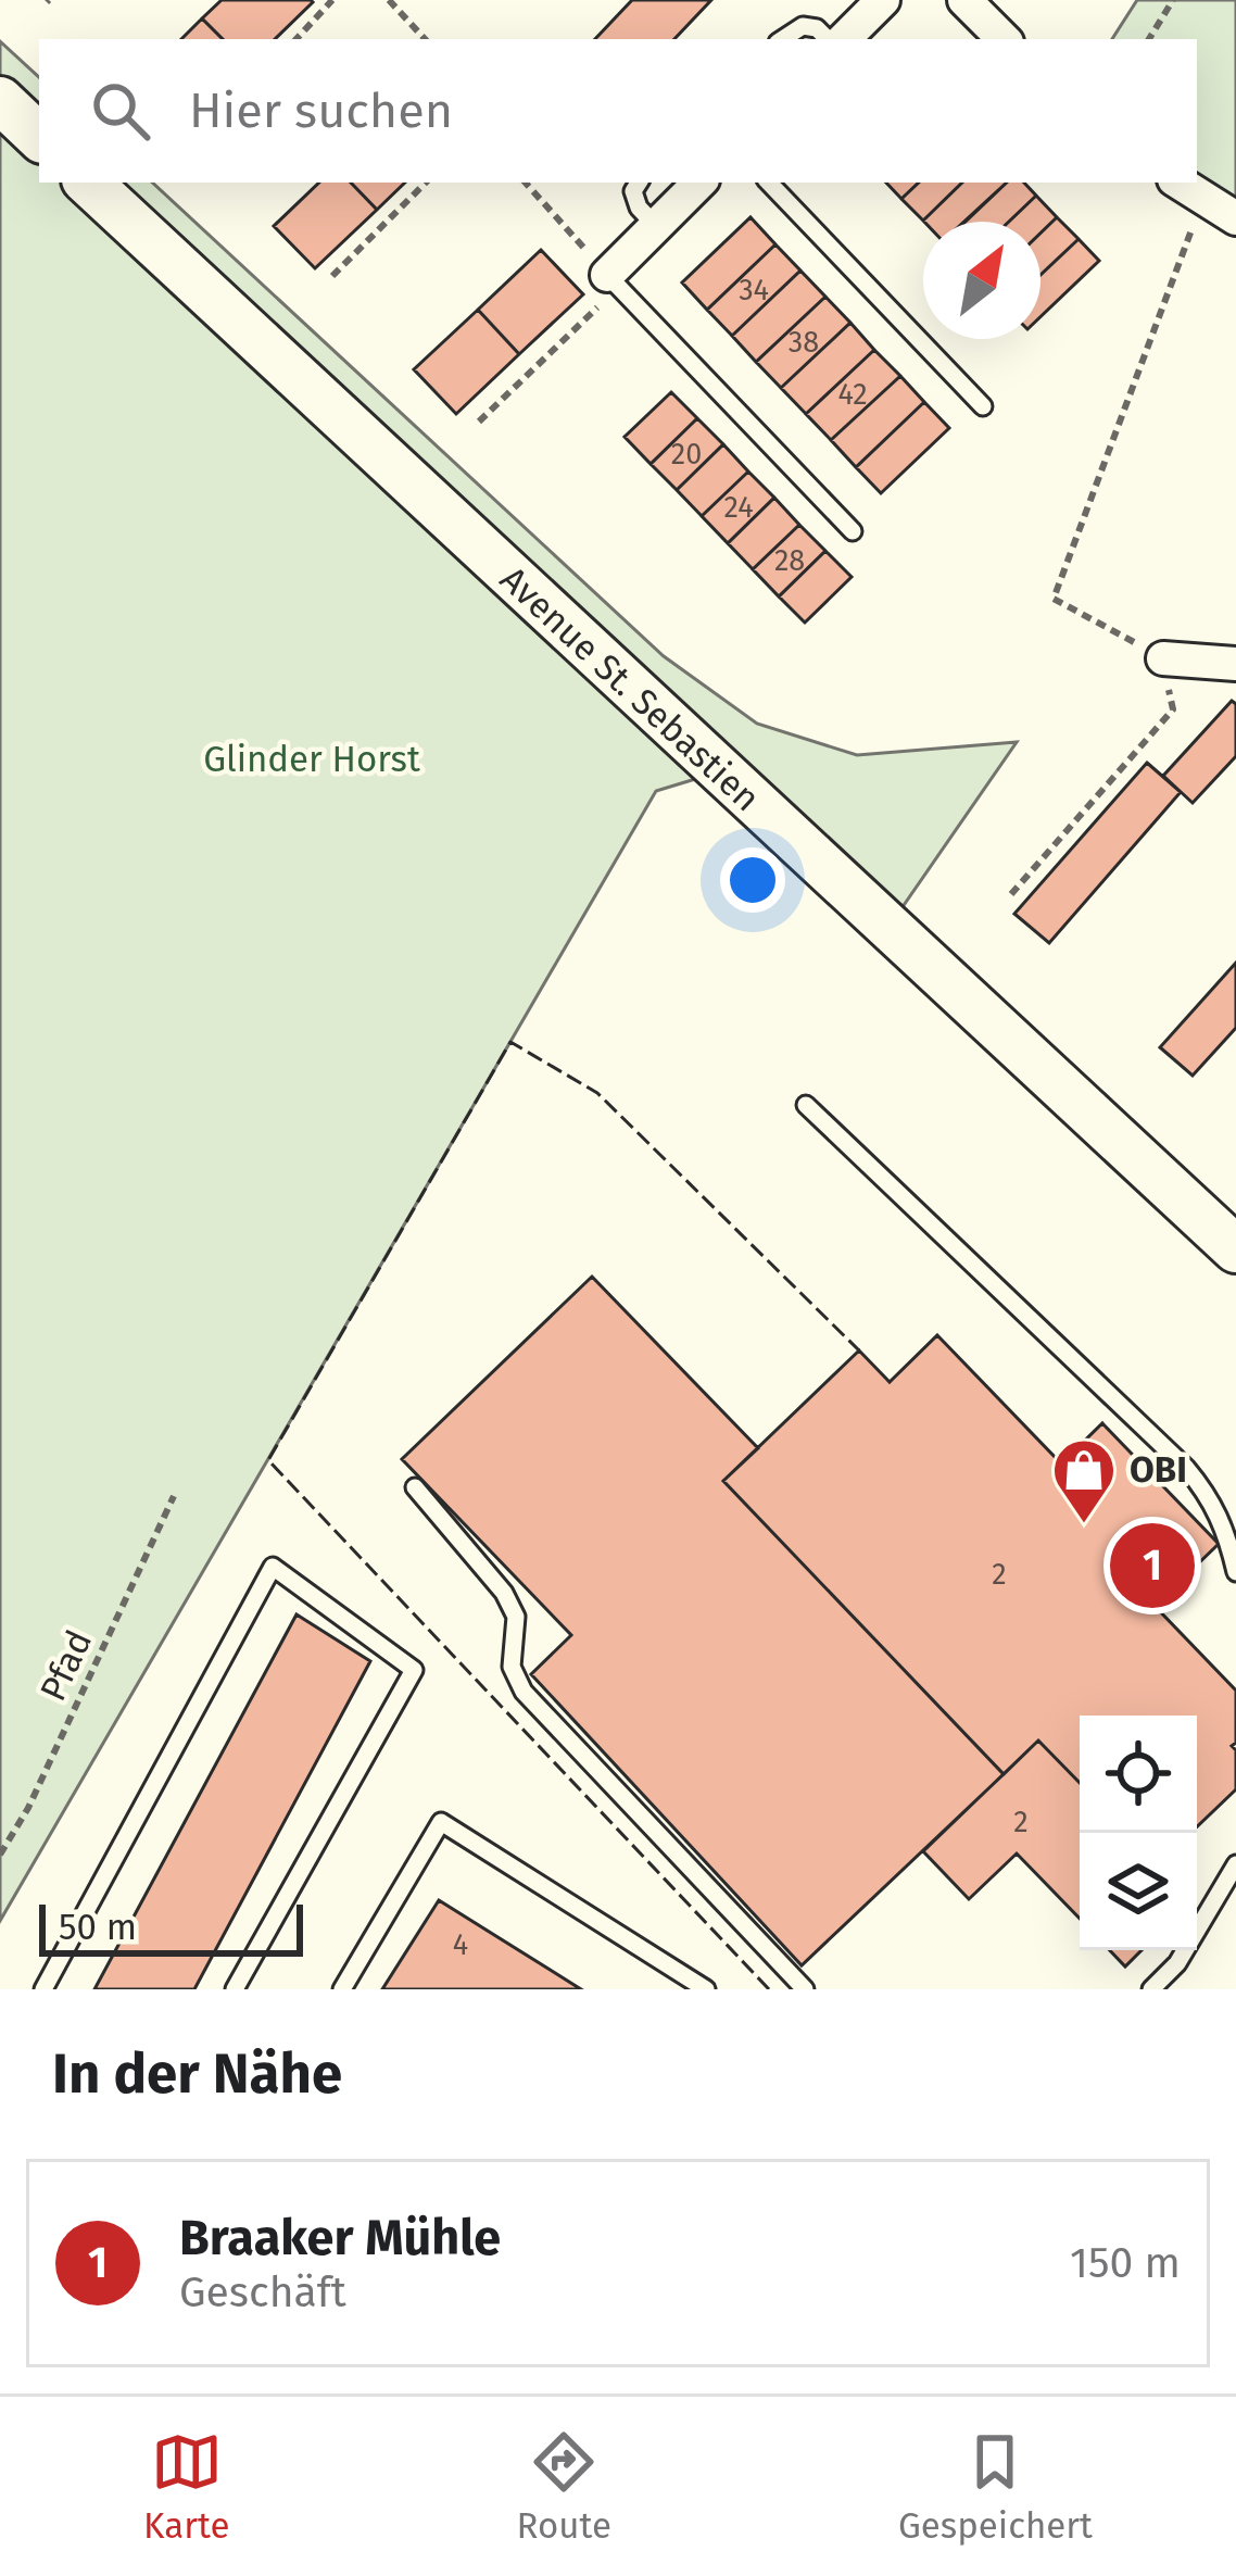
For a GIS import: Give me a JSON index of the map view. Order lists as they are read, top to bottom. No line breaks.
{"streets":{"main road":["Avenue St. Sebastien"],"path":["Pfad"]},"parks":["Glinder Horst"],"places":{"shop":["OBI"]},"house_numbers":["34","38","42","20","24","28","2","2","4"],"scale_bar":"50 m","north":"top right","page":{"search":"Hier suchen","pins":"1","scale":"50 m","heading":"In der Nähe","list":[{"mark":"1","name":"Braaker Mühle","note":"Geschäft","value":"150 m"}],"nav":["Karte","Route","Gespeichert"]}}
